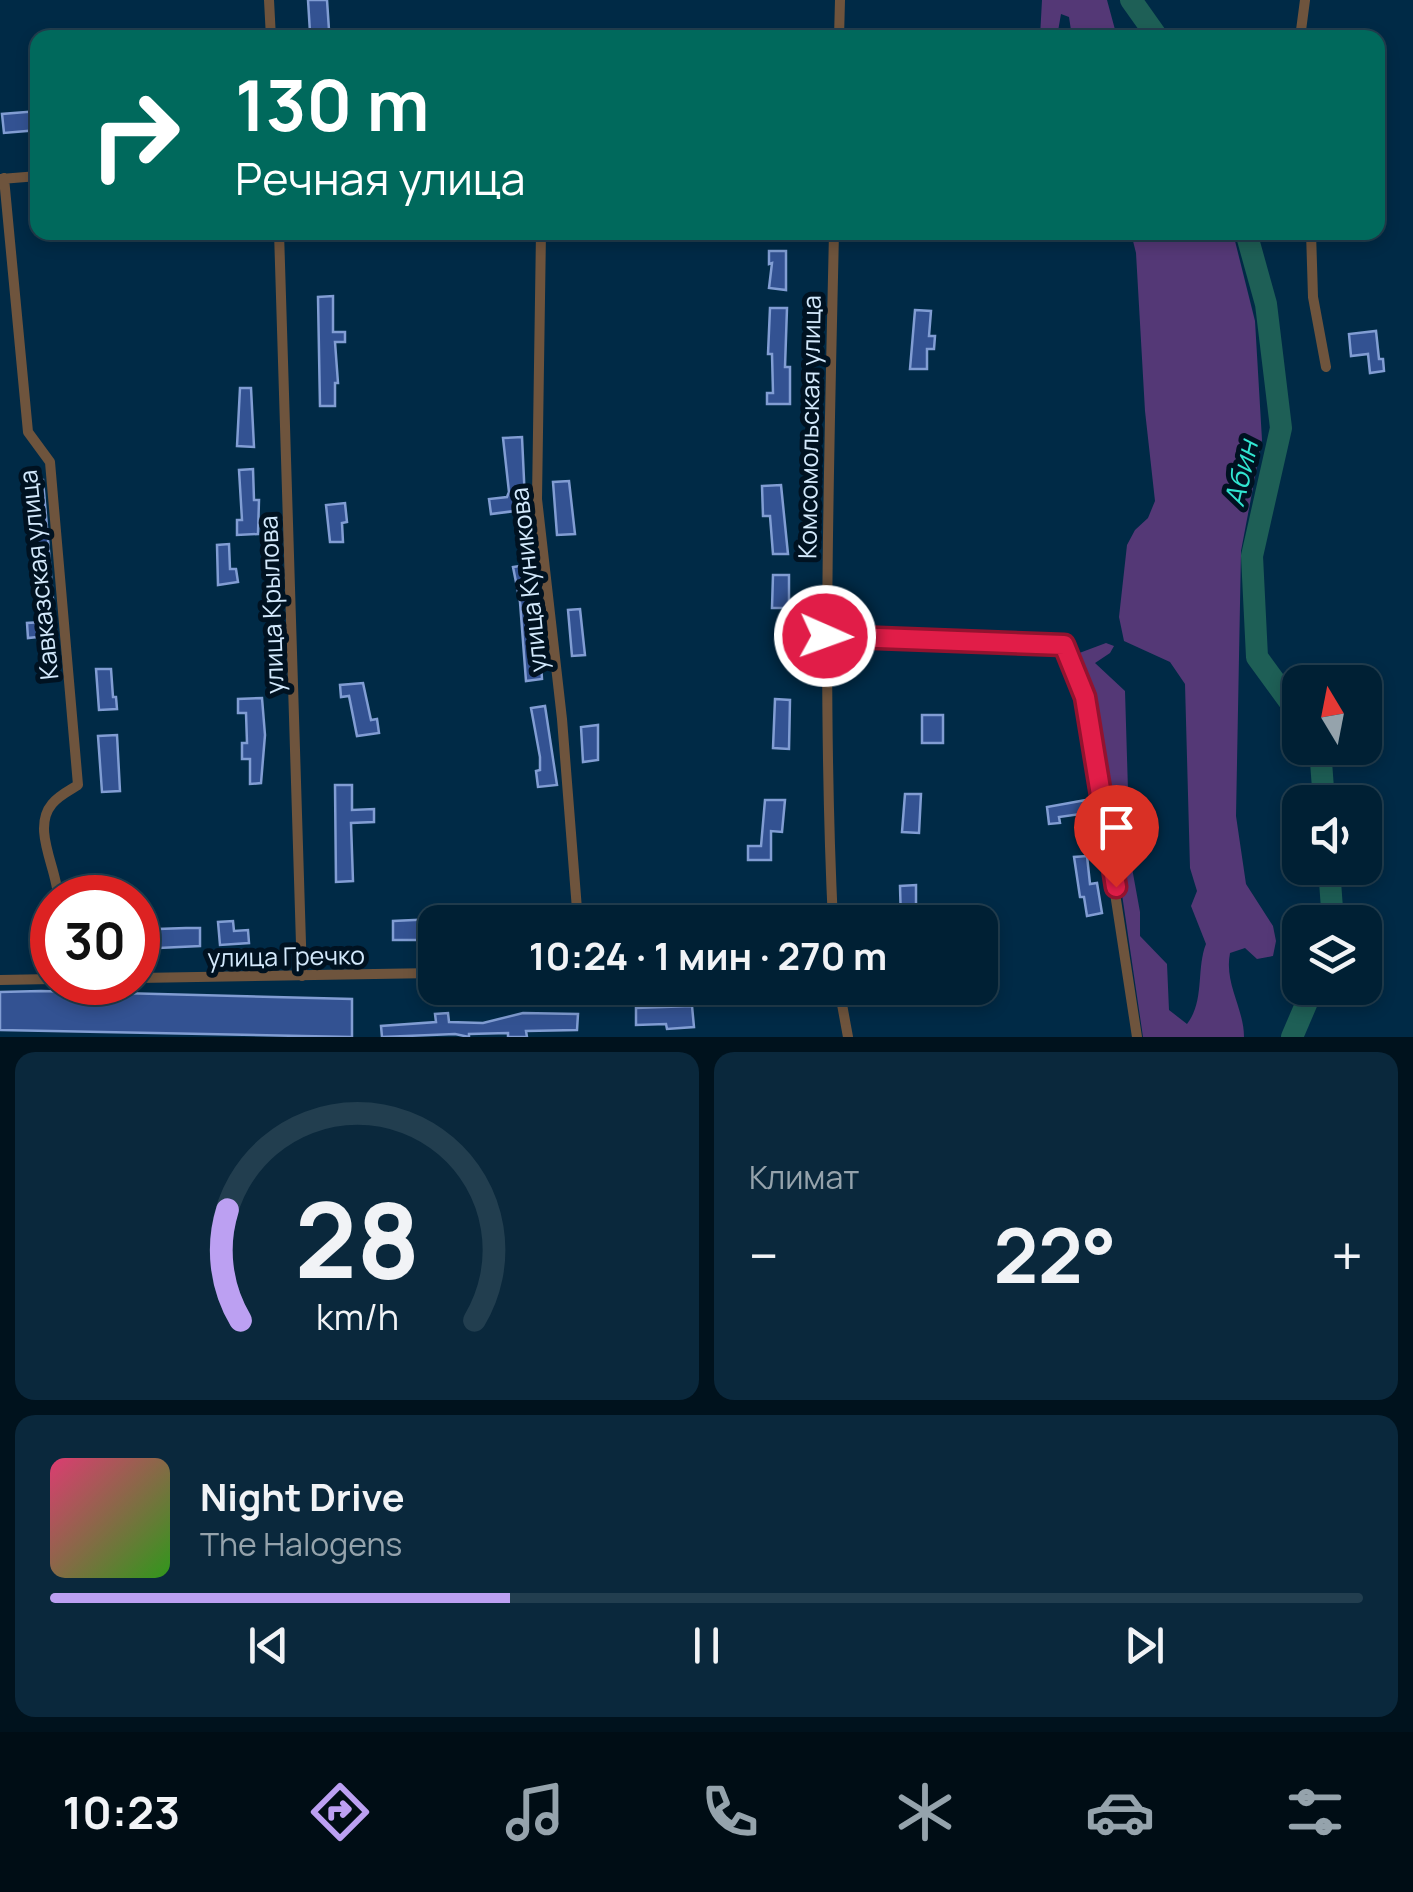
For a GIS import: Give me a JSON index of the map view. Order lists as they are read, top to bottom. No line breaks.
{"streets":{"street":["Комсомольская улица","Кавказская улица","улица Куникова","улица Крылова","улица Гречко"]},"crossings":[["улица Крылова","улица Гречко"]],"water":["Абин"],"north":"top","page":{"turn":["130 m","Речная улица"],"limit":"30","trip":"10:24 · 1 мин · 270 m","tile":"Климат","heat":["−","22°","+"],"song":["Night Drive","The Halogens"],"tabs":"10:23","gauge":["28","km/h"]}}
